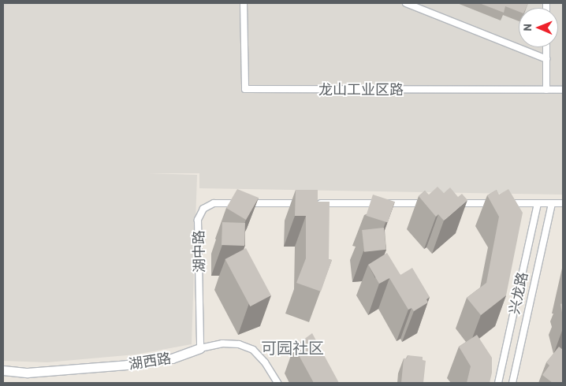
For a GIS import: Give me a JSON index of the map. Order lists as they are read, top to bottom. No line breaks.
{"streets":{"street":["龙山工业区路","湖中路","兴龙路","湖西路"]},"crossings":[["湖中路","湖西路"]],"districts":["可园社区"],"north":"left"}
